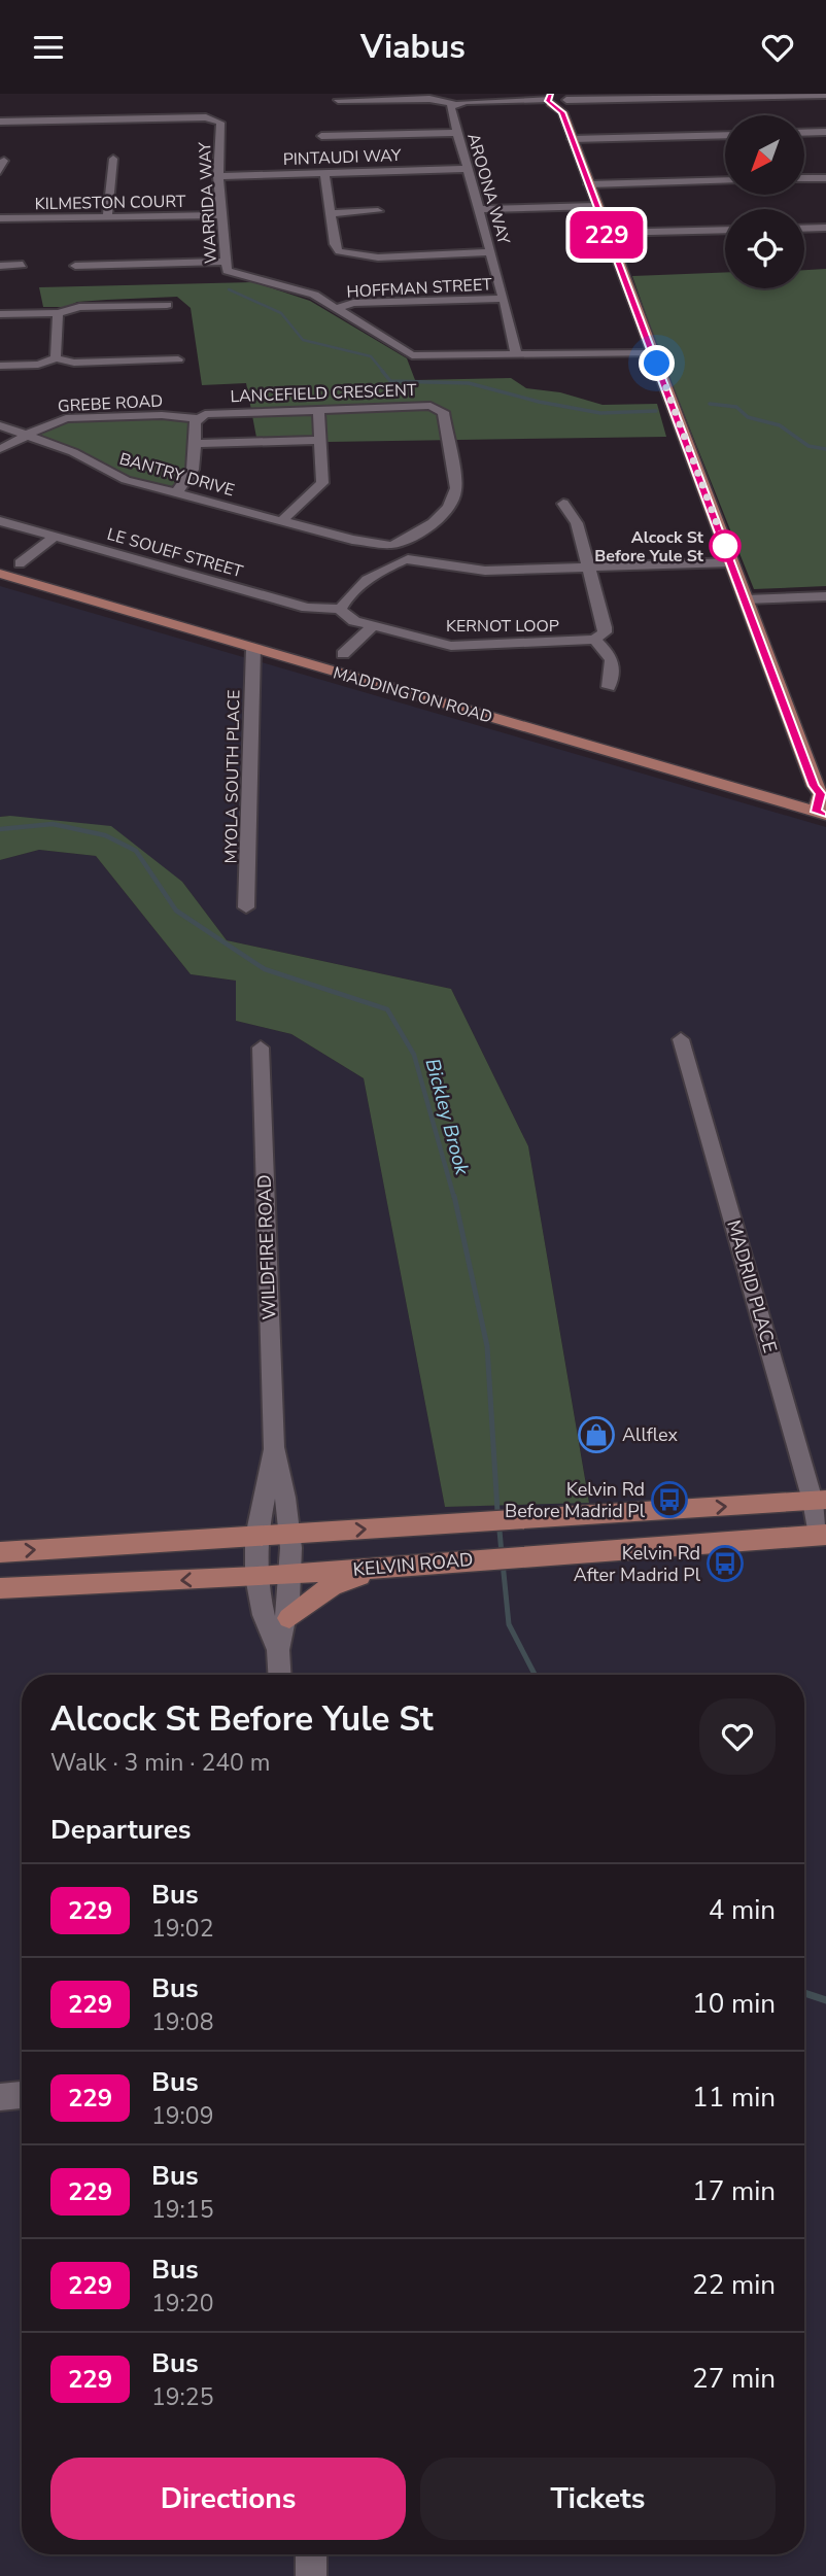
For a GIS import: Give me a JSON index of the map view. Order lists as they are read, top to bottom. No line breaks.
{"streets":{"main road":["MADDINGTON ROAD","KELVIN ROAD"],"street":["PINTAUDI WAY","AROONA WAY","KILMESTON COURT","WARRIDA WAY","HOFFMAN STREET","LANCEFIELD CRESCENT","GREBE ROAD","BANTRY DRIVE","LE SOUEF STREET","KERNOT LOOP","MYOLA SOUTH PLACE","WILDFIRE ROAD","MADRID PLACE"]},"crossings":[["PINTAUDI WAY","AROONA WAY"],["PINTAUDI WAY","WARRIDA WAY"],["AROONA WAY","WARRIDA WAY"],["AROONA WAY","HOFFMAN STREET"],["KILMESTON COURT","WARRIDA WAY"],["WARRIDA WAY","HOFFMAN STREET"],["LANCEFIELD CRESCENT","GREBE ROAD"],["LANCEFIELD CRESCENT","BANTRY DRIVE"],["GREBE ROAD","BANTRY DRIVE"],["LE SOUEF STREET","KERNOT LOOP"],["MADDINGTON ROAD","MYOLA SOUTH PLACE"],["WILDFIRE ROAD","KELVIN ROAD"],["MADRID PLACE","KELVIN ROAD"]],"water":["Bickley Brook"],"places":{"other":["Alcock St Before Yule St"],"shop":["Allflex"],"bus stop":["Kelvin Rd Before Madrid Pl","Kelvin Rd After Madrid Pl"]},"lines":["bus line 229"],"north":"bottom left","page":{"header":"Viabus","on_map":"229","heading":[["Alcock St Before Yule St","Walk · 3 min · 240 m"],"Departures"],"list":[{"mark":"229","name":"Bus","note":"19:02","value":"4 min"},{"mark":"229","name":"Bus","note":"19:08","value":"10 min"},{"mark":"229","name":"Bus","note":"19:09","value":"11 min"},{"mark":"229","name":"Bus","note":"19:15","value":"17 min"},{"mark":"229","name":"Bus","note":"19:20","value":"22 min"},{"mark":"229","name":"Bus","note":"19:25","value":"27 min"}],"buttons":["Directions","Tickets"]}}
